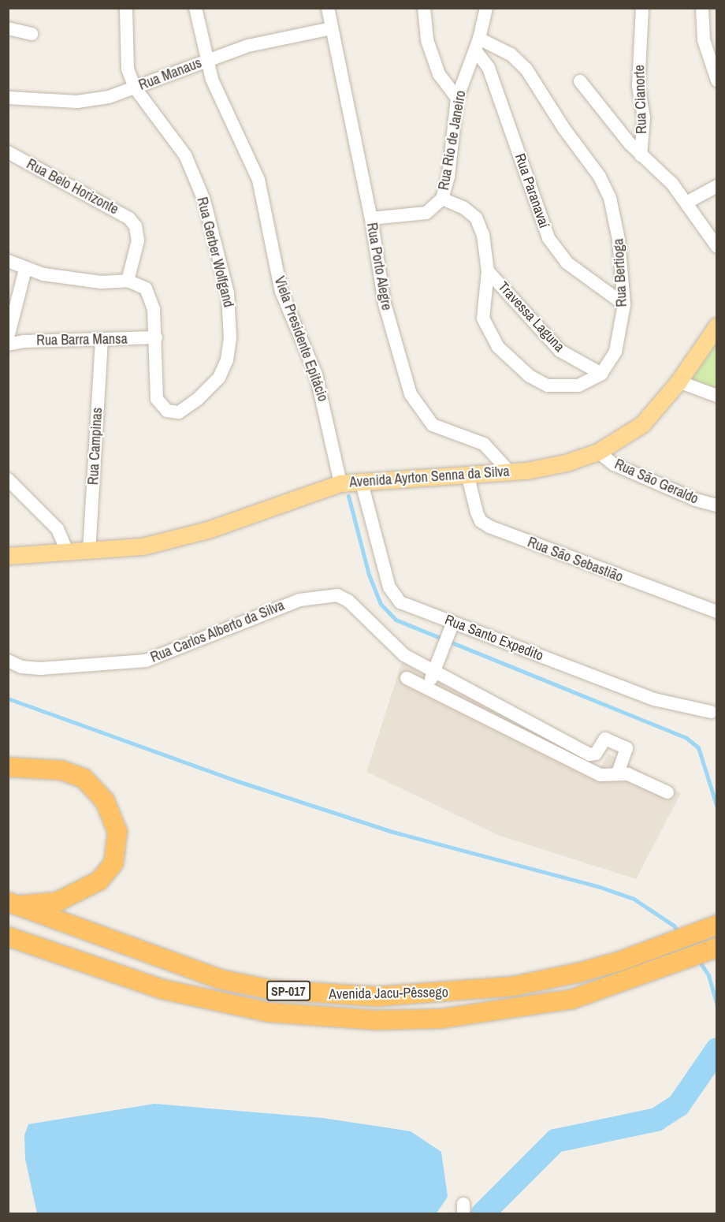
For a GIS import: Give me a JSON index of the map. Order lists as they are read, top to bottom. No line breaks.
{"streets":{"highway":["SP-017","Avenida Jacu-Pêssego"],"main road":["Avenida Ayrton Senna da Silva"],"street":["Rua Manaus","Rua Cianorte","Rua Rio de Janeiro","Rua Belo Horizonte","Rua Paranavaí","Rua Gerber Wolfgand","Rua Porto Alegre","Rua Bertioga","Travessa Laguna","Viela Presidente Epitácio","Rua Barra Mansa","Rua Campinas","Rua São Geraldo","Rua São Sebastião","Rua Carlos Alberto da Silva","Rua Santo Expedito"]},"crossings":[["Rua Manaus","Rua Gerber Wolfgand"],["Rua Manaus","Rua Porto Alegre"],["Rua Manaus","Viela Presidente Epitácio"],["Rua Rio de Janeiro","Rua Paranavaí"],["Rua Rio de Janeiro","Rua Porto Alegre"],["Rua Rio de Janeiro","Rua Bertioga"],["Rua Belo Horizonte","Rua Gerber Wolfgand"],["Rua Paranavaí","Rua Bertioga"],["Rua Gerber Wolfgand","Rua Barra Mansa"],["Rua Porto Alegre","Avenida Ayrton Senna da Silva"],["Rua Bertioga","Travessa Laguna"],["Viela Presidente Epitácio","Avenida Ayrton Senna da Silva"],["Rua Barra Mansa","Rua Campinas"],["Rua Campinas","Avenida Ayrton Senna da Silva"],["Avenida Ayrton Senna da Silva","Rua São Geraldo"],["Avenida Ayrton Senna da Silva","Rua São Sebastião"],["Avenida Ayrton Senna da Silva","Rua Santo Expedito"]]}
